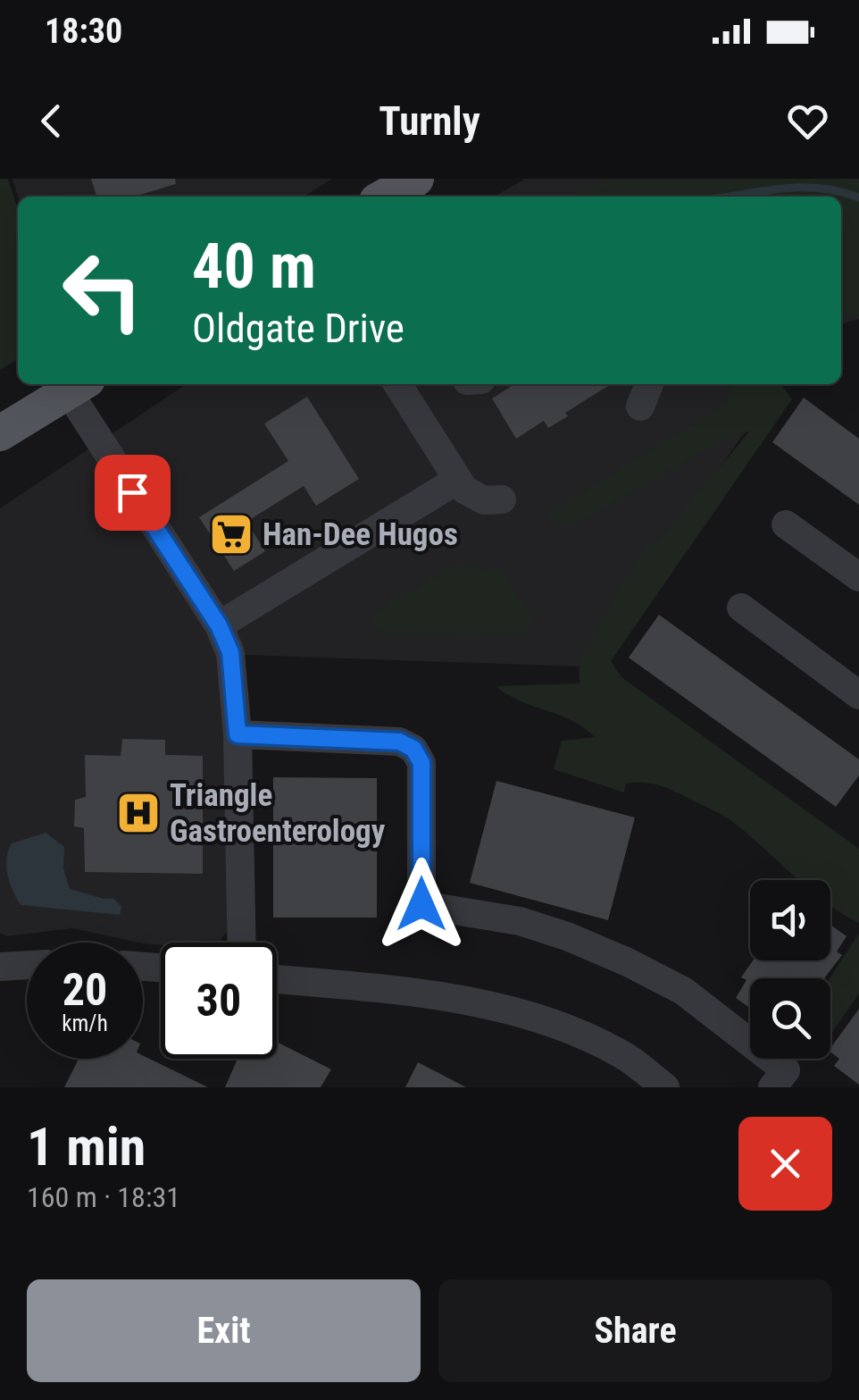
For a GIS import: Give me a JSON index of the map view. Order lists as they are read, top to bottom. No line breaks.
{"places":{"supermarket":["Han-Dee Hugos"],"hospital":["Triangle Gastroenterology"]},"page":{"status":"18:30","header":"Turnly","turn":["40 m","Oldgate Drive"],"speed":"20 km/h","limit":"30","heading":["1 min","160 m · 18:31"],"buttons":["Exit","Share"]}}
